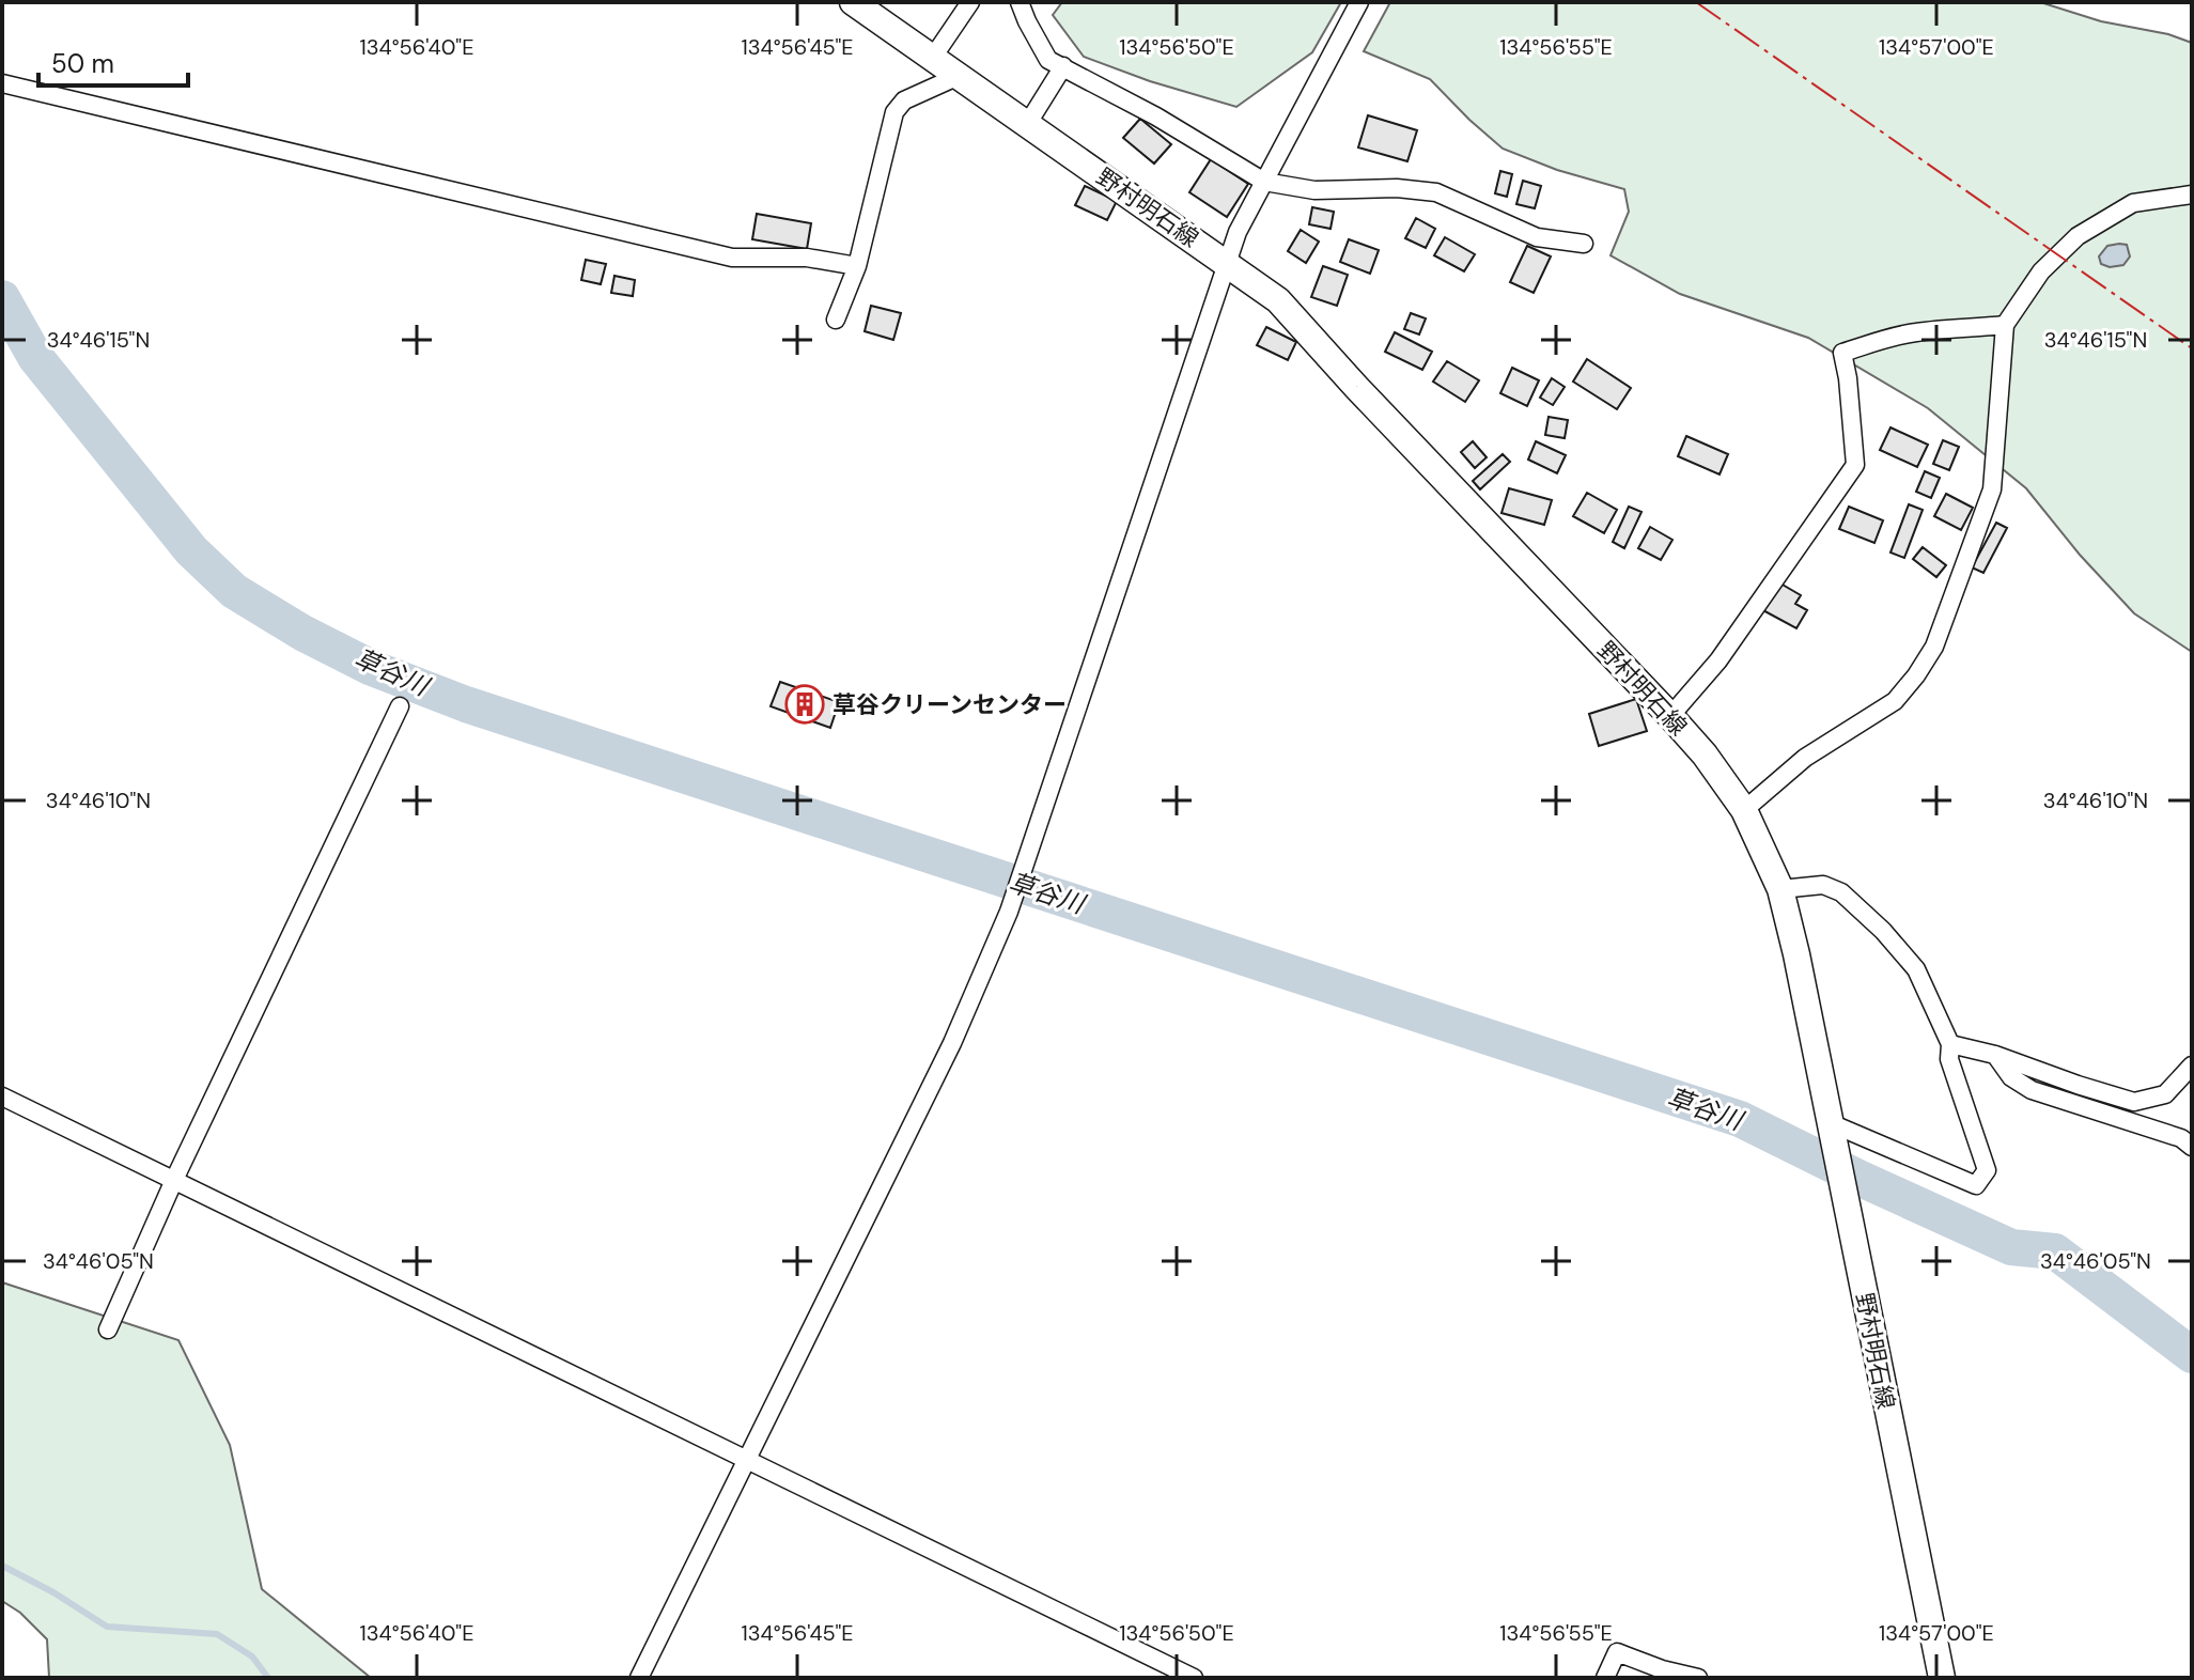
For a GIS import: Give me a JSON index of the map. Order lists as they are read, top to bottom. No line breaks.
{"streets":{"main road":["野村明石線"]},"water":["草谷川"],"places":{"building":["草谷クリーンセンター"]},"scale_bar":"50 m","coordinates":["134°56'40\"E","134°56'45\"E","134°56'50\"E","134°56'55\"E","134°57'00\"E","34°46'15\"N","34°46'10\"N","34°46'05\"N"]}
